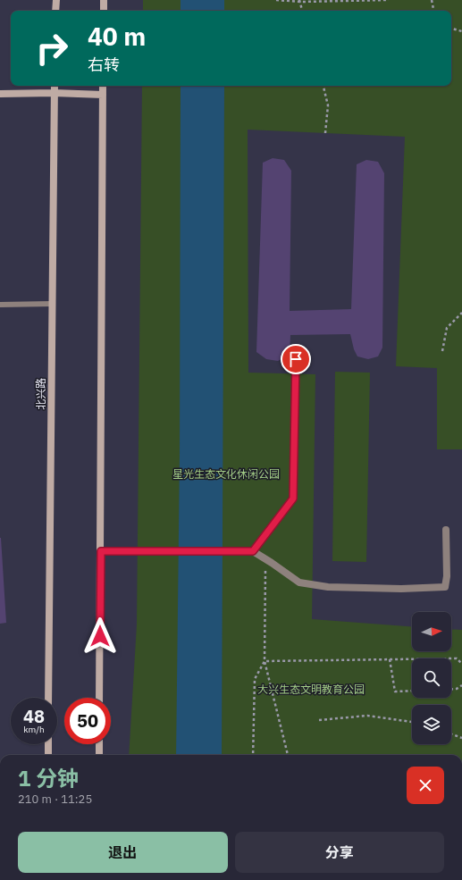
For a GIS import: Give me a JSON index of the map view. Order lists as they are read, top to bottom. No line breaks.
{"streets":{"main road":["北兴路"]},"parks":["星光生态文化休闲公园","大兴生态文明教育公园"],"north":"right","page":{"turn":["40 m","右转"],"speed":"48 km/h","limit":"50","heading":["1 分钟","210 m · 11:25"],"buttons":["退出","分享"]}}
